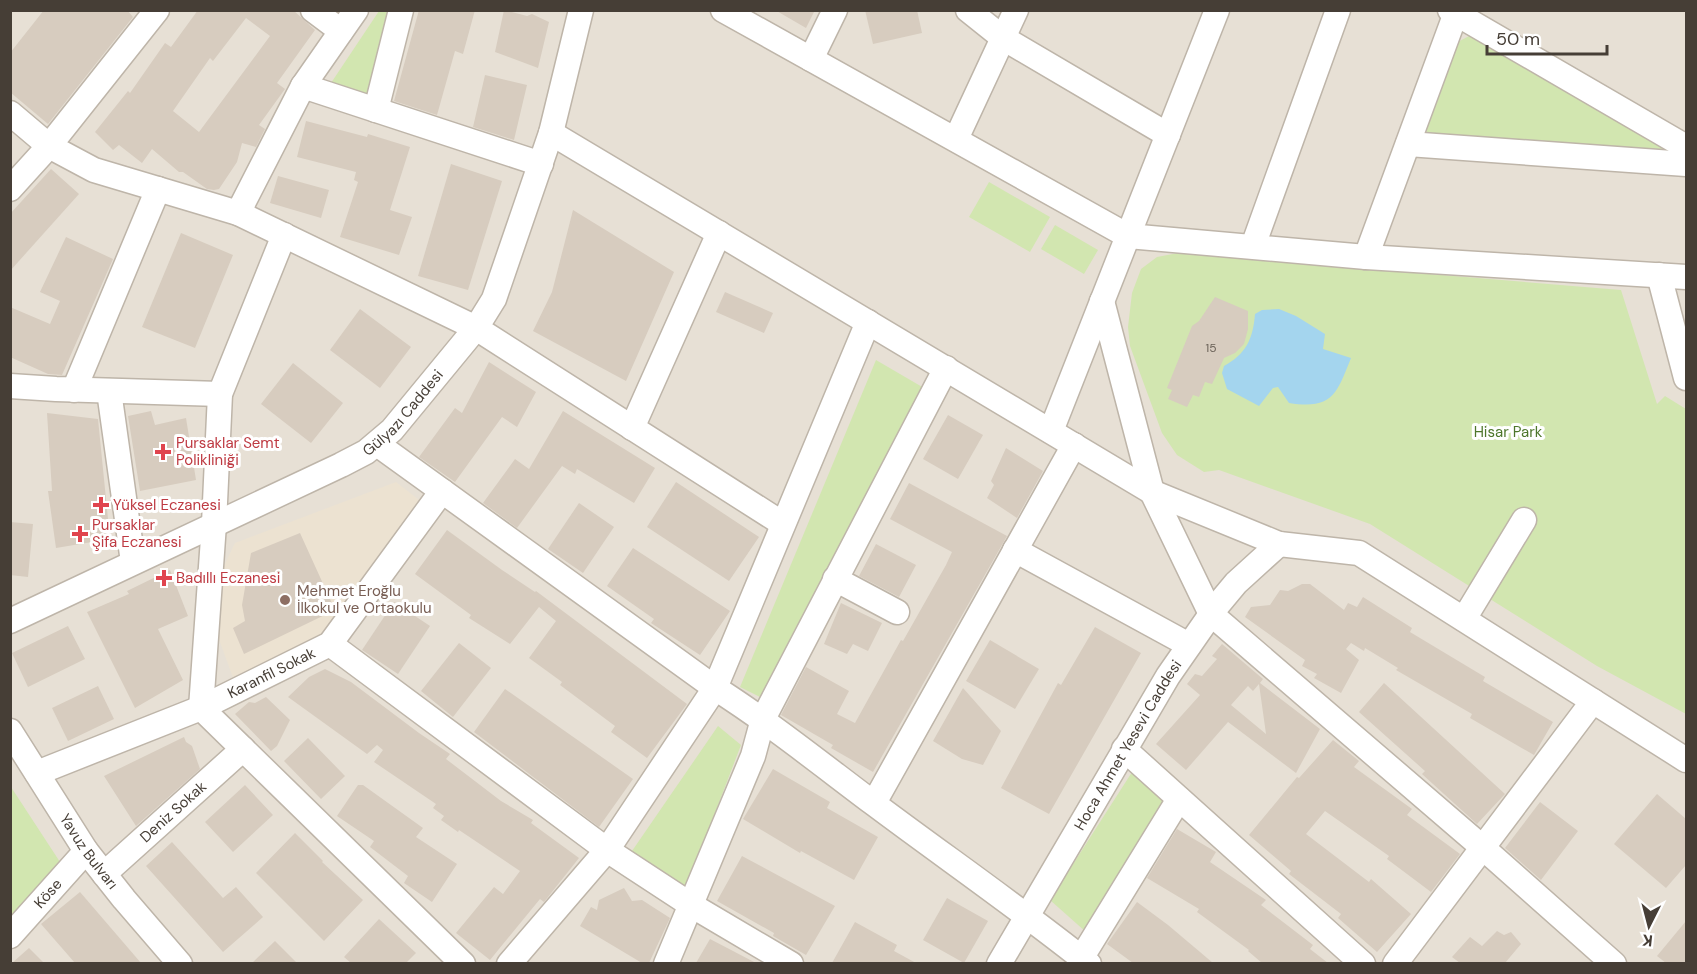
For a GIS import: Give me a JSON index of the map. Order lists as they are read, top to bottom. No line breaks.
{"streets":{"street":["Gülyazı Caddesi","Karanfil Sokak","Hoca Ahmet Yesevi Caddesi","Deniz Sokak","Yavuz Bulvarı","Köse"]},"crossings":[["Karanfil Sokak","Yavuz Bulvarı"],["Deniz Sokak","Yavuz Bulvarı"],["Yavuz Bulvarı","Köse"]],"parks":["Hisar Park"],"places":{"health":["Pursaklar Semt Polikliniği","Yüksel Eczanesi","Pursaklar Şifa Eczanesi","Badıllı Eczanesi"],"other":["Mehmet Eroğlu İlkokul ve Ortaokulu"]},"house_numbers":["15"],"scale_bar":"50 m","north":"bottom"}
